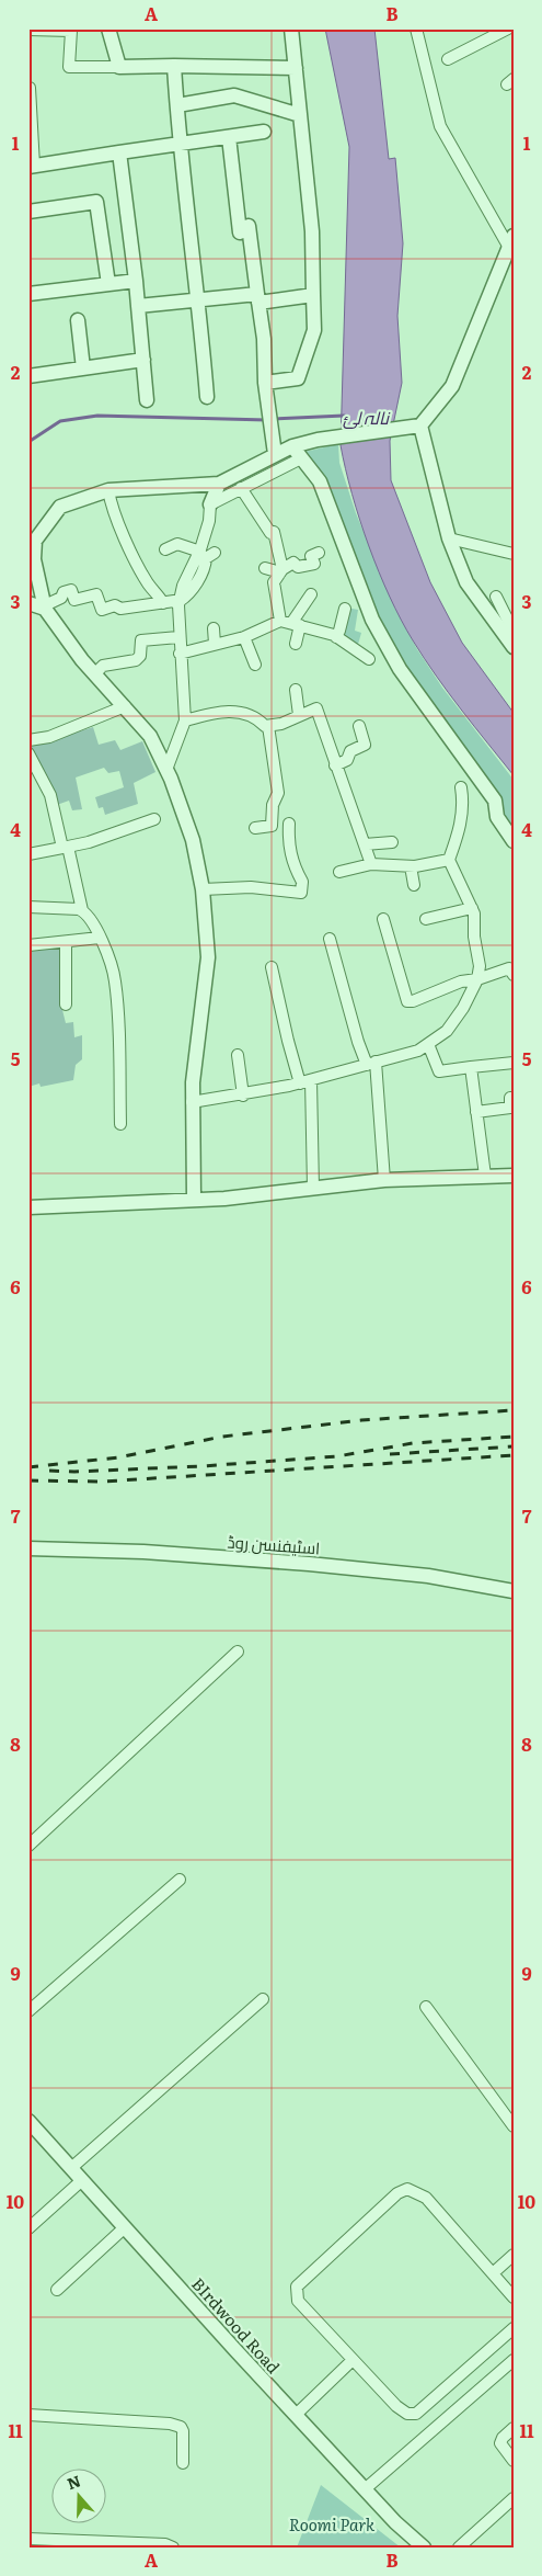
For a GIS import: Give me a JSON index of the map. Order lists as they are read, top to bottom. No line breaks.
{"streets":{"street":["اسٹیفنسن روڈ","BIrdwood Road"]},"water":["نالہ لئ"],"parks":["Roomi Park"],"north":"top","grid":{"columns":["A","B"],"rows":["1","2","3","4","5","6","7","8","9","10","11"]}}
